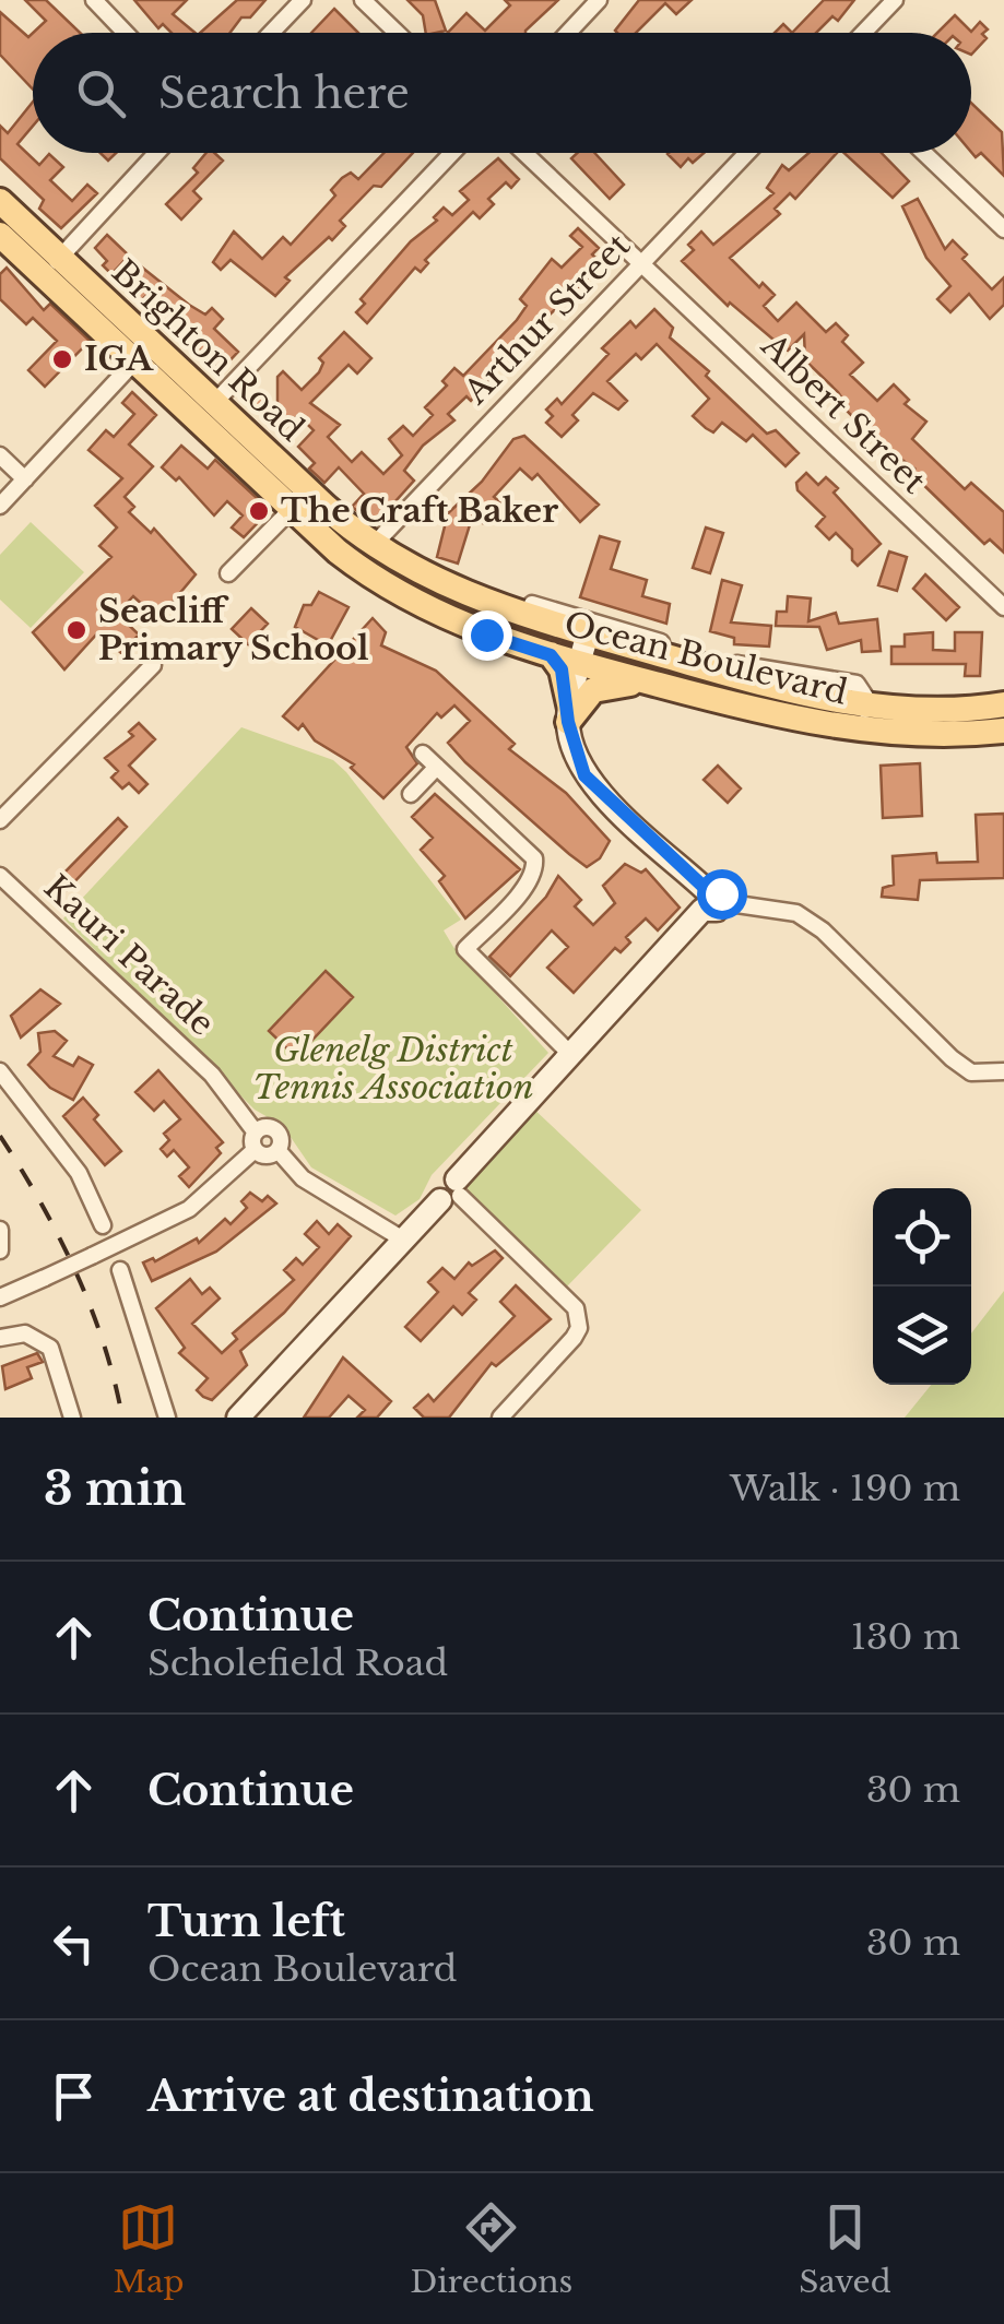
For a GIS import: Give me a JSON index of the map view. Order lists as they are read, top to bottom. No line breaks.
{"streets":{"main road":["Brighton Road","Ocean Boulevard"],"street":["Arthur Street","Albert Street","Kauri Parade"]},"crossings":[["Arthur Street","Brighton Road"],["Arthur Street","Albert Street"],["Arthur Street","Ocean Boulevard"],["Brighton Road","Ocean Boulevard"]],"parks":["Glenelg District Tennis Association"],"places":["IGA","The Craft Baker","Seacliff Primary School"],"page":{"search":"Search here","heading":["3 min","Walk · 190 m"],"list":[["Continue","Scholefield Road","130 m"],["Continue","30 m"],["Turn left","Ocean Boulevard","30 m"],"Arrive at destination"],"nav":["Map","Directions","Saved"]}}
